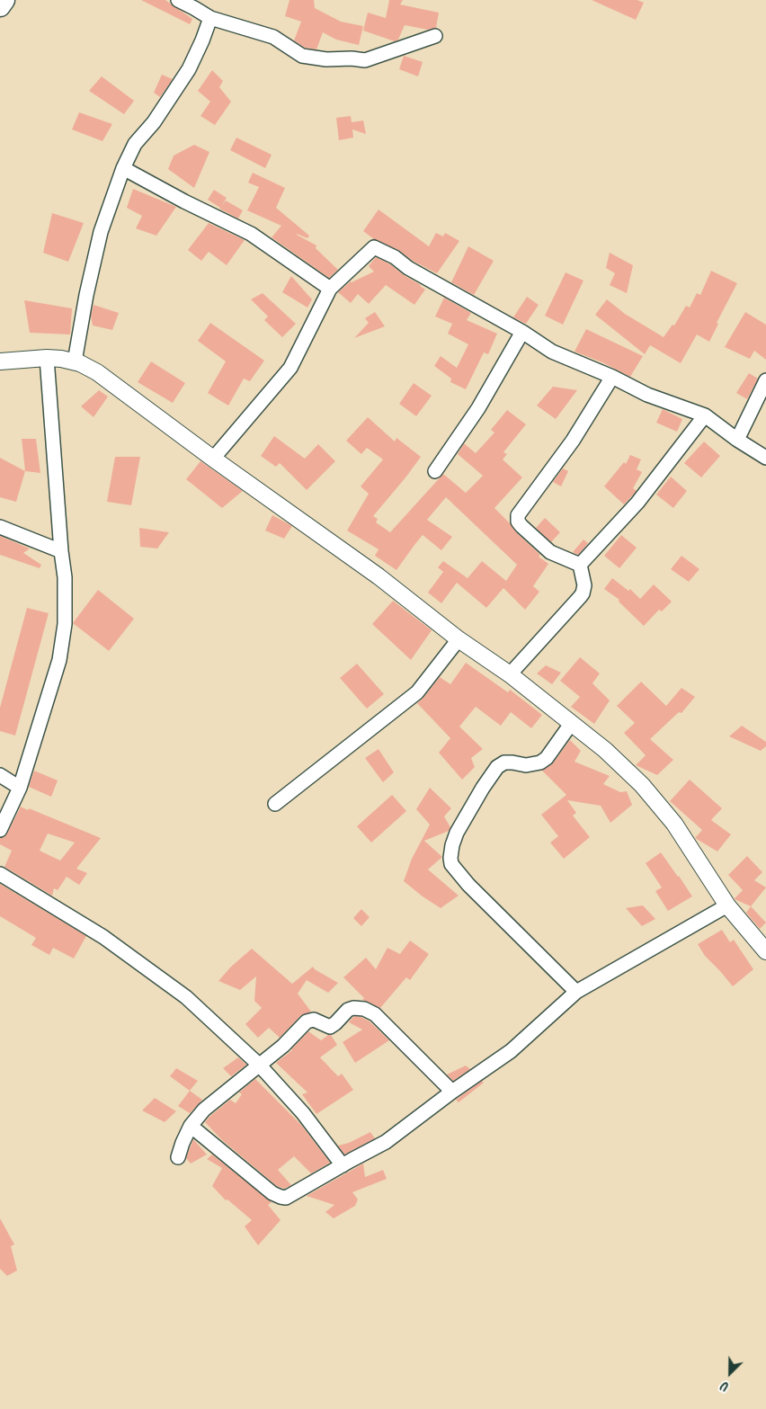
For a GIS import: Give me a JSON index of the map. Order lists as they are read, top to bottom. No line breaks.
{"north":"bottom left"}
